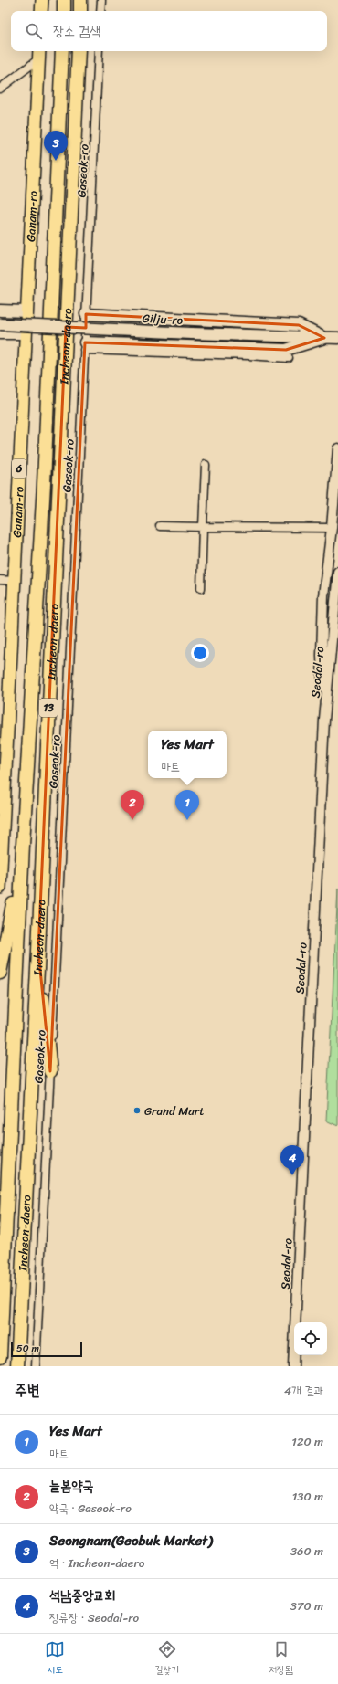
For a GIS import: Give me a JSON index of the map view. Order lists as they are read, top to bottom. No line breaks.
{"streets":{"highway":["Incheon-daero","13"],"main road":["Ganam-ro","Gilju-ro","6"],"street":["Gaseok-ro","Seodal-ro"]},"crossings":[["Gaseok-ro","Gilju-ro"]],"places":["Grand Mart"],"scale_bar":"50 m","page":{"search":"장소 검색","pins":["3","1","2","4"],"popup":["Yes Mart","마트"],"scale":"50 m","heading":["주변","4개 결과"],"list":[{"mark":"1","name":"Yes Mart","note":"마트","value":"120 m"},{"mark":"2","name":"늘봄약국","note":"약국 · Gaseok-ro","value":"130 m"},{"mark":"3","name":"Seongnam(Geobuk Market)","note":"역 · Incheon-daero","value":"360 m"},{"mark":"4","name":"석남중앙교회","note":"정류장 · Seodal-ro","value":"370 m"}],"nav":["지도","길찾기","저장됨"]}}
